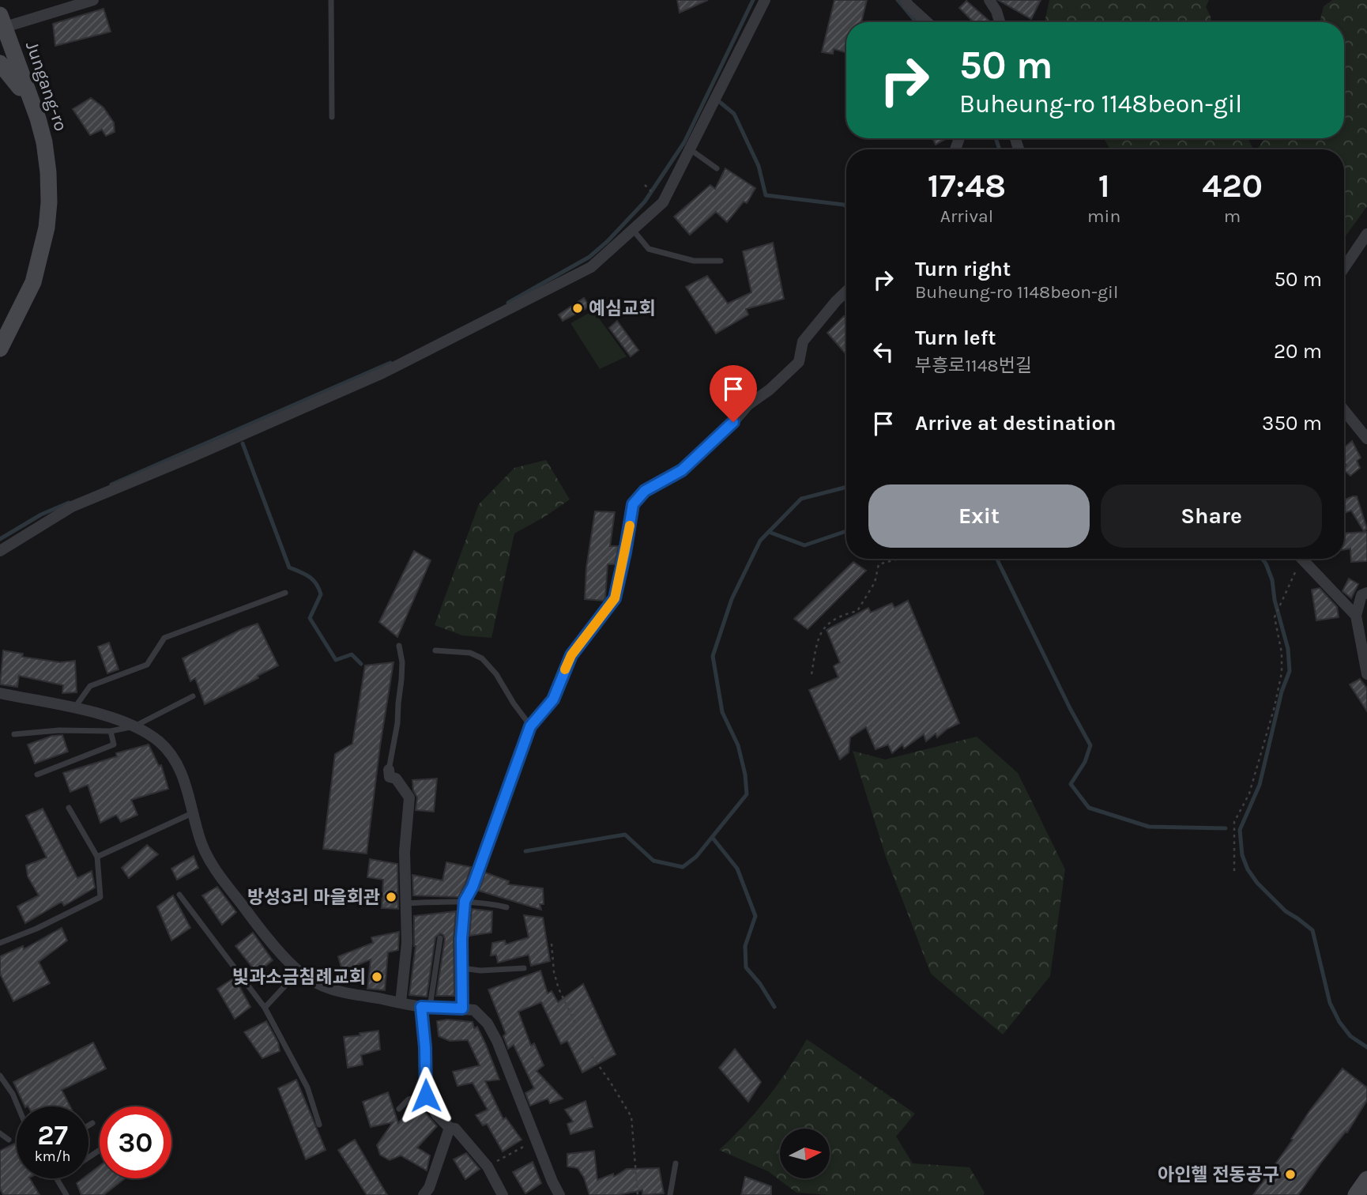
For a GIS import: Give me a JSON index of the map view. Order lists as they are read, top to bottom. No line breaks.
{"streets":{"main road":["Jungang-ro"]},"places":["예심교회","방성3리 마을회관","빛과소금침례교회","아인헬 전동공구"],"north":"right","page":{"turn":["50 m","Buheung-ro 1148beon-gil"],"eta":["17:48","Arrival","1","min","420","m"],"list":[{"name":"Turn right","note":"Buheung-ro 1148beon-gil","value":"50 m"},{"name":"Turn left","note":"부흥로1148번길","value":"20 m"},{"name":"Arrive at destination","value":"350 m"}],"buttons":["Exit","Share"],"speed":"27 km/h","limit":"30"}}
